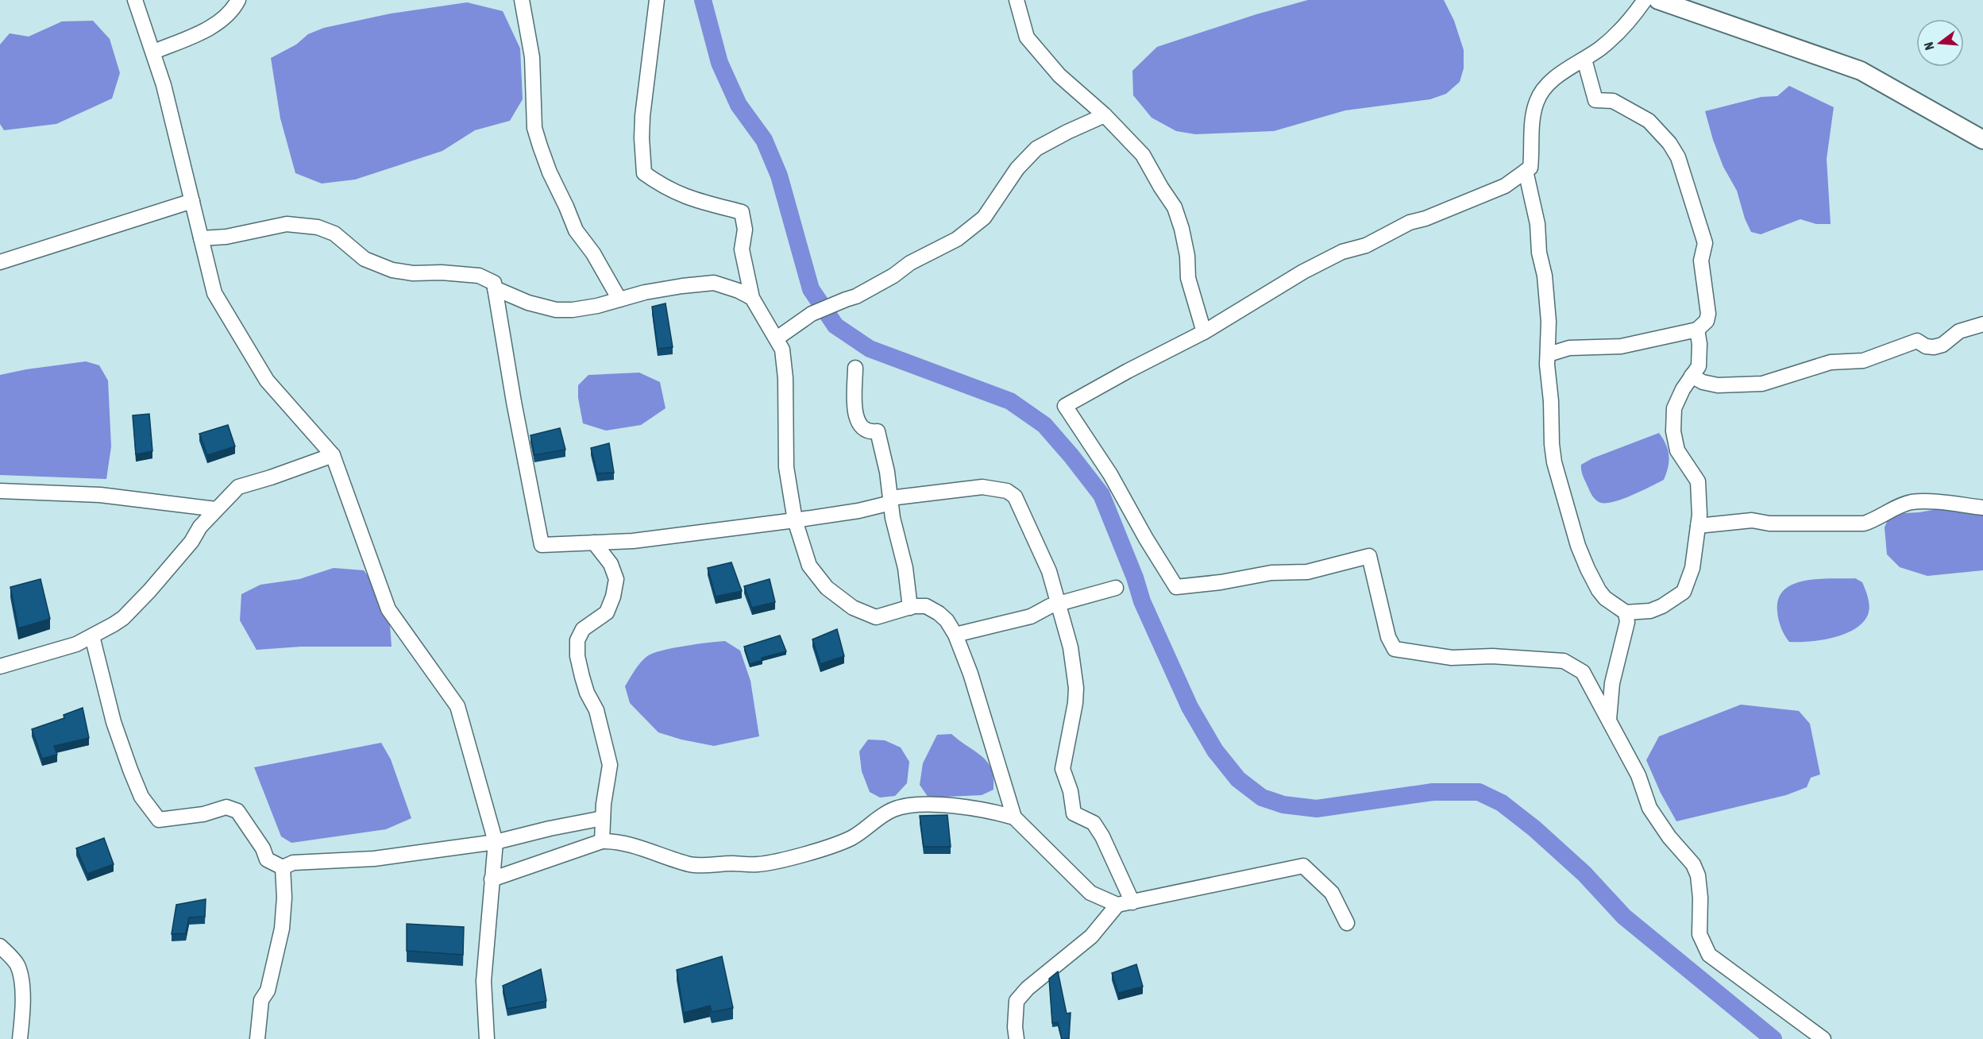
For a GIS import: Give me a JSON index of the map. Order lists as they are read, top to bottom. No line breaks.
{"north":"left"}
